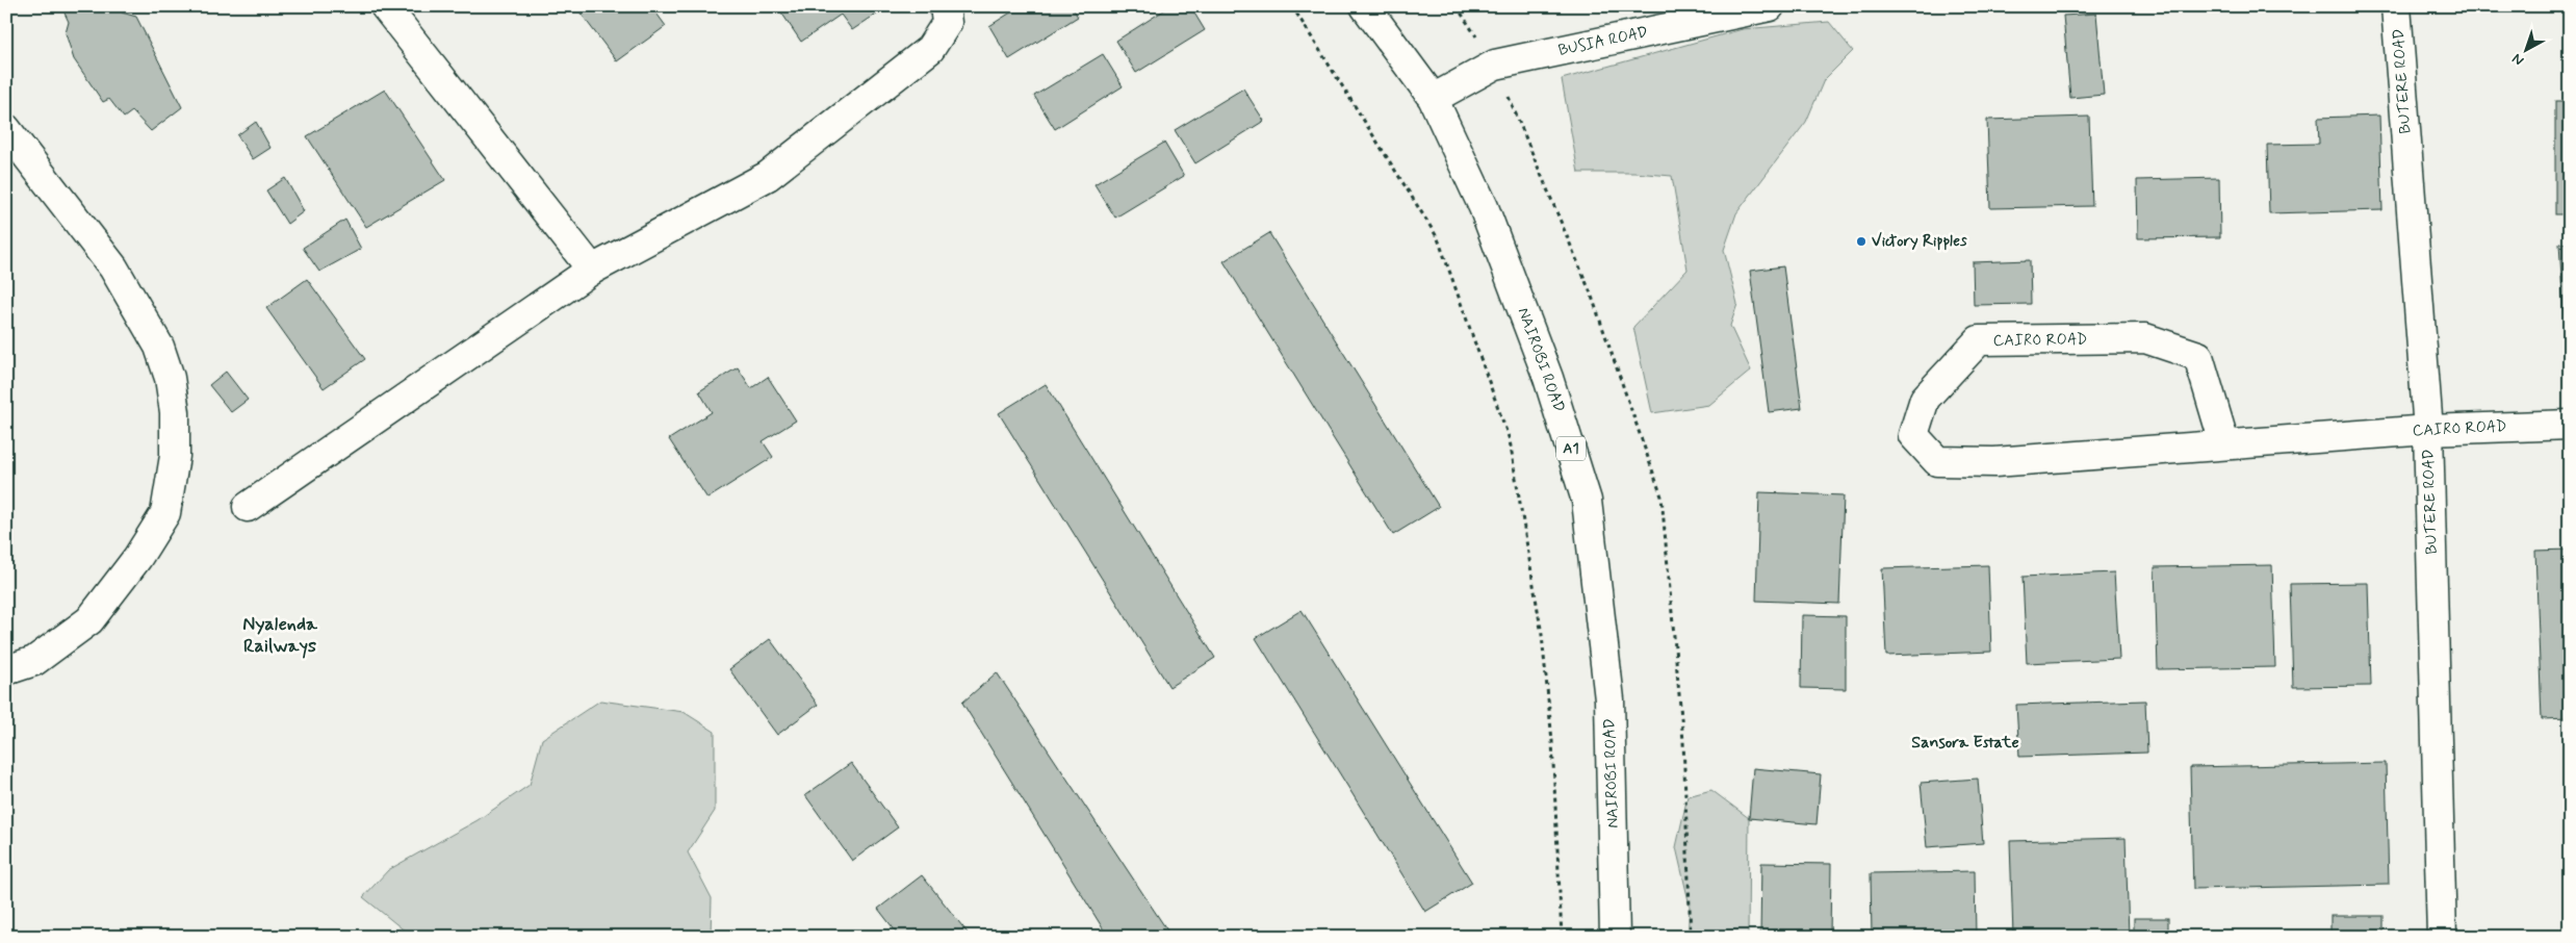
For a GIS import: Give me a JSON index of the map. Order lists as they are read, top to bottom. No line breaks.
{"streets":{"main road":["BUSIA ROAD","BUTERE ROAD","CAIRO ROAD","NAIROBI ROAD","A1"]},"crossings":[["BUSIA ROAD","NAIROBI ROAD"],["BUTERE ROAD","CAIRO ROAD"]],"districts":["Nyalenda Railways","Sansora Estate"],"places":["Victory Ripples"],"north":"bottom left"}
